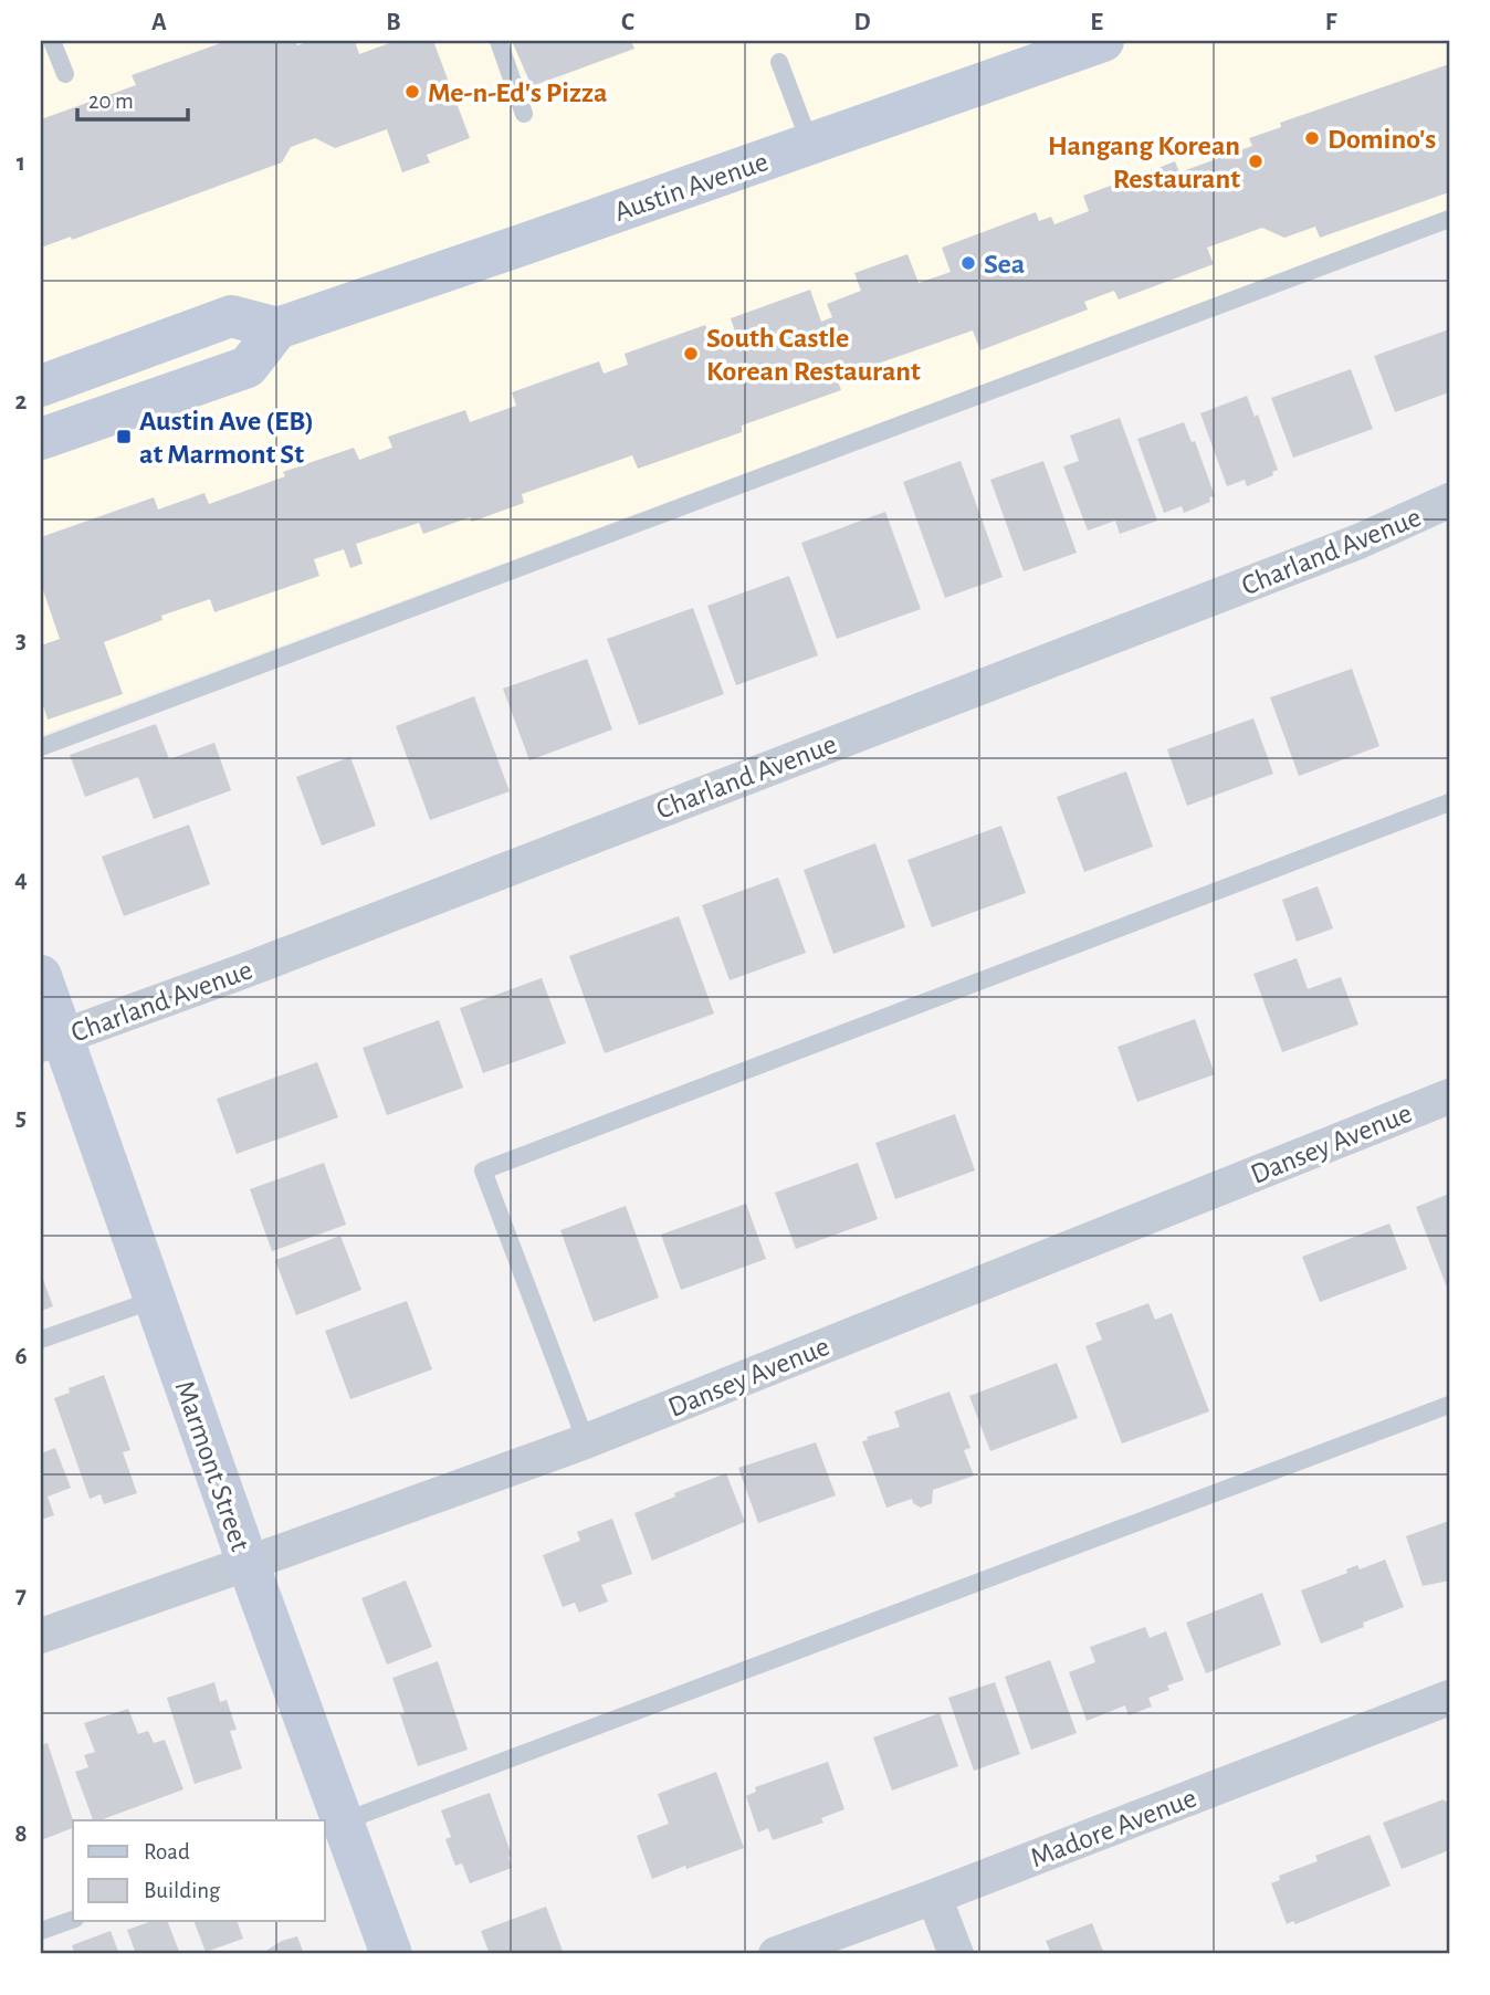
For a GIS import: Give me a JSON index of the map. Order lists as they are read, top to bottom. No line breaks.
{"streets":{"main road":["Austin Avenue","Marmont Street"],"street":["Charland Avenue","Dansey Avenue","Madore Avenue"]},"crossings":[["Charland Avenue","Marmont Street"],["Dansey Avenue","Marmont Street"]],"places":{"other":["Me-n-Ed's Pizza","Domino's","Hangang Korean Restaurant","Sea","South Castle Korean Restaurant"],"transit":["Austin Ave (EB) at Marmont St"]},"legend":["Road","Building"],"scale_bar":"20 m","grid":{"columns":["A","B","C","D","E","F"],"rows":["1","2","3","4","5","6","7","8"]}}
